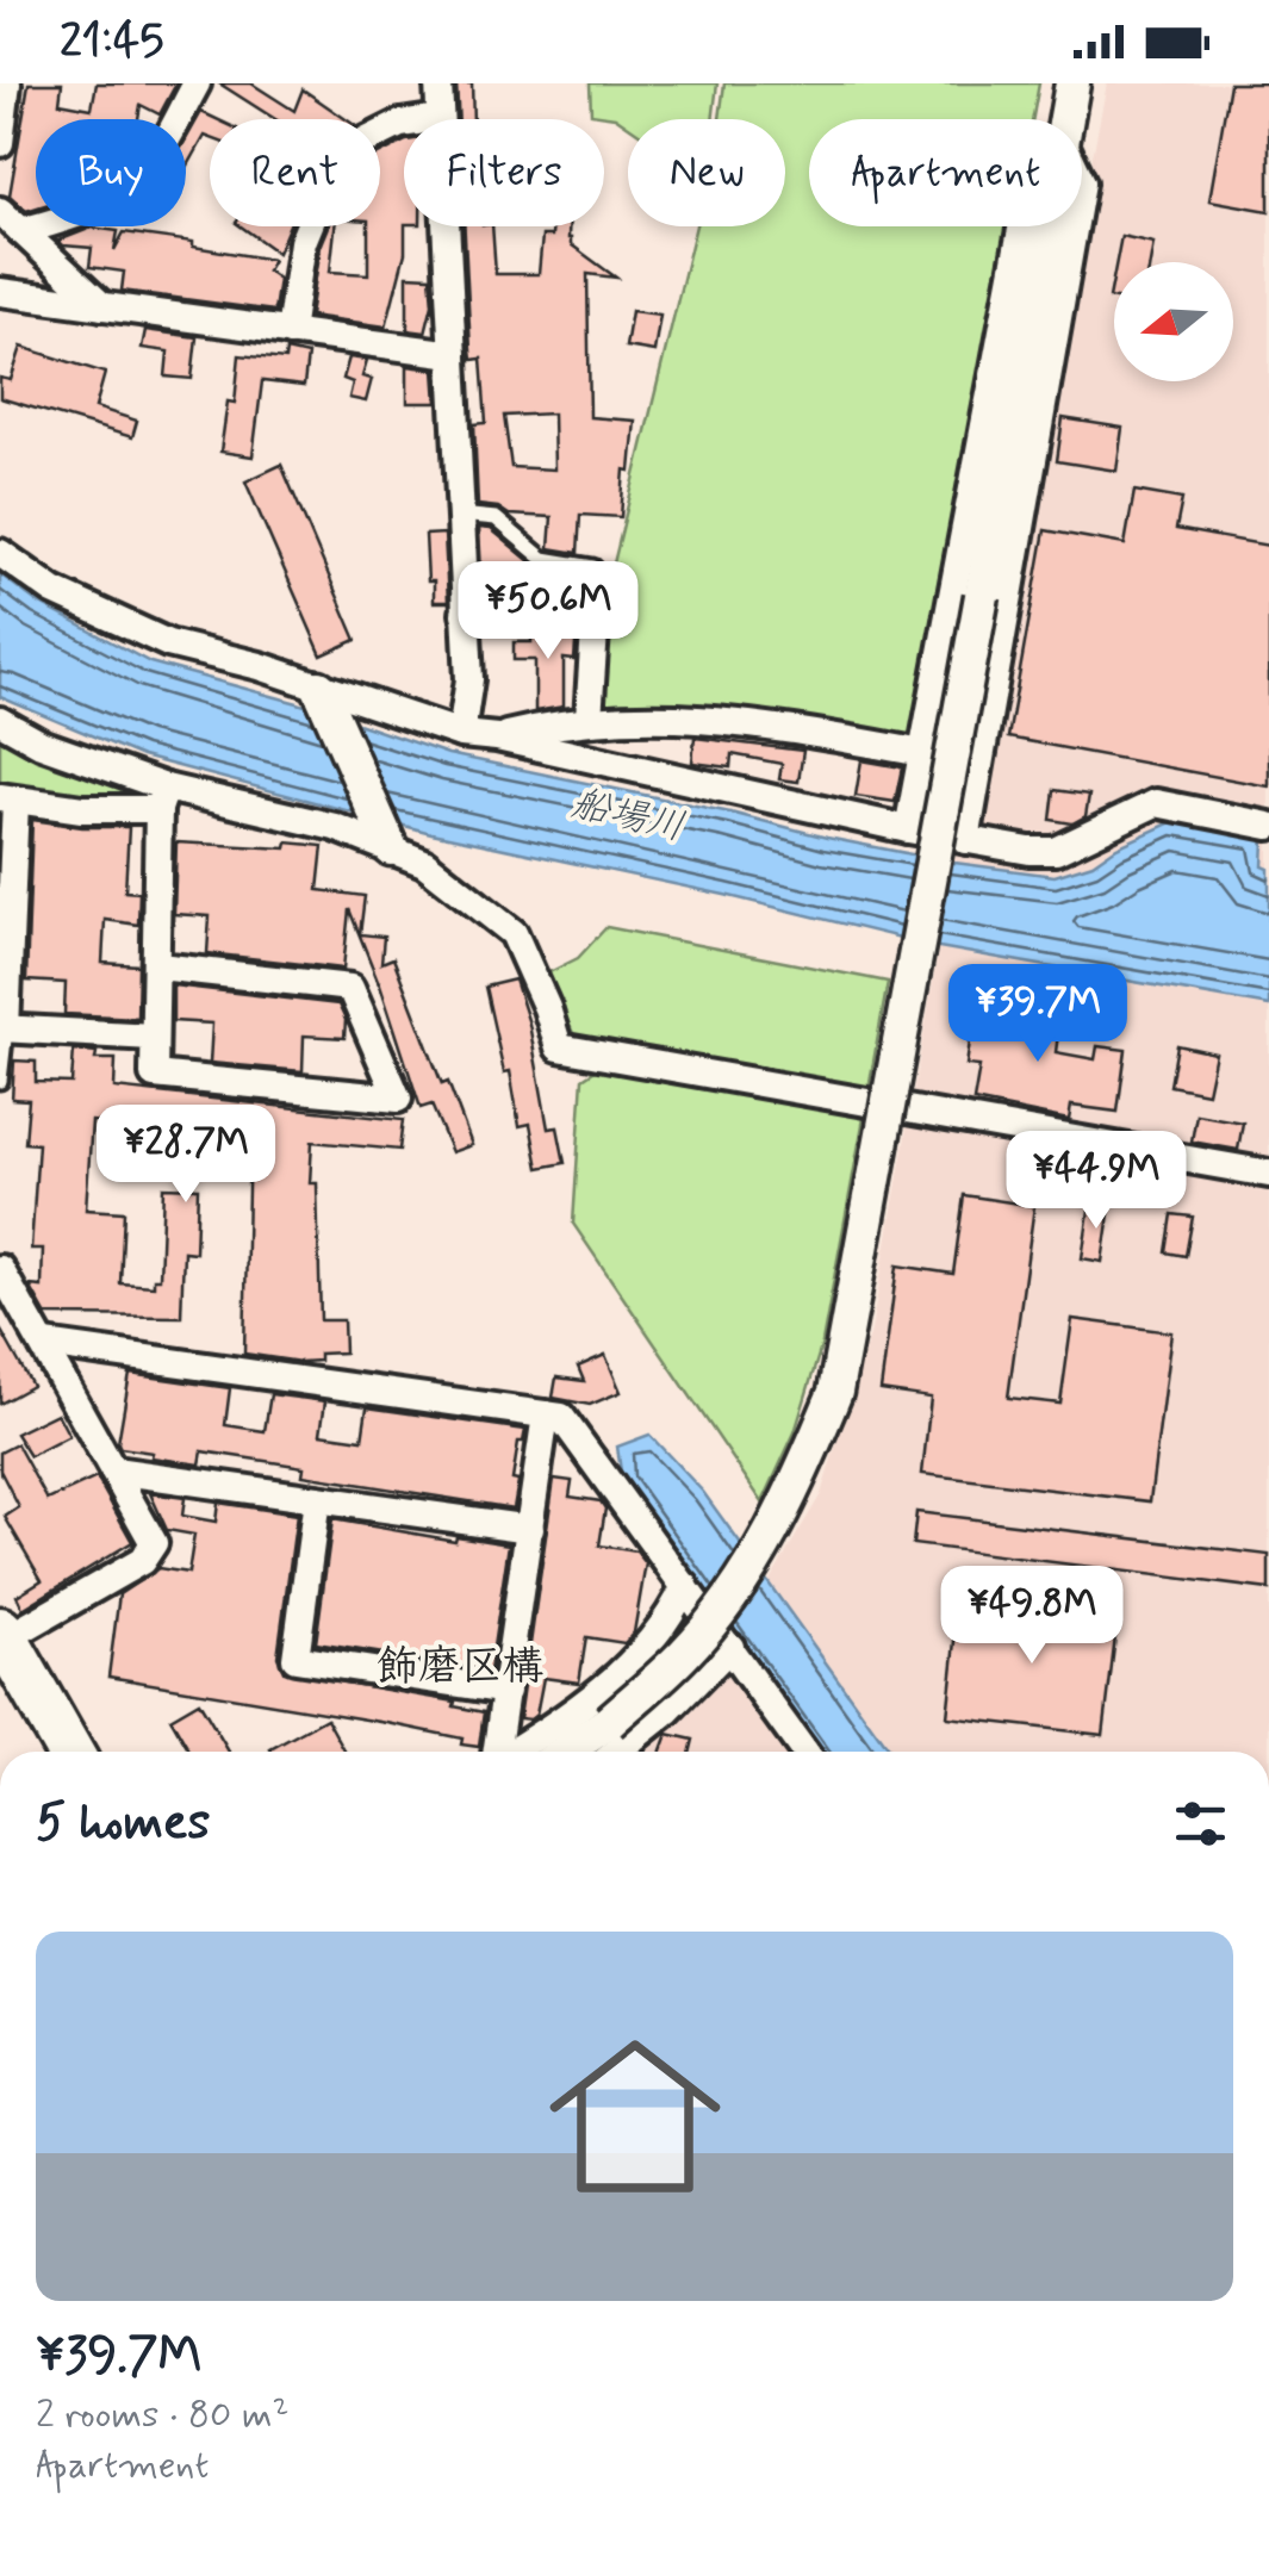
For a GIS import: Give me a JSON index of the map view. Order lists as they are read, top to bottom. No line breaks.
{"districts":["飾磨区構"],"water":["船場川"],"north":"left","page":{"status":"21:45","chip":["Buy","Rent","Filters","New","Apartment"],"price":["¥50.6M","¥39.7M","¥28.7M","¥44.9M","¥49.8M"],"heading":"5 homes","list":[{"name":"¥39.7M","note":"2 rooms · 80 m² · Apartment"}]}}
